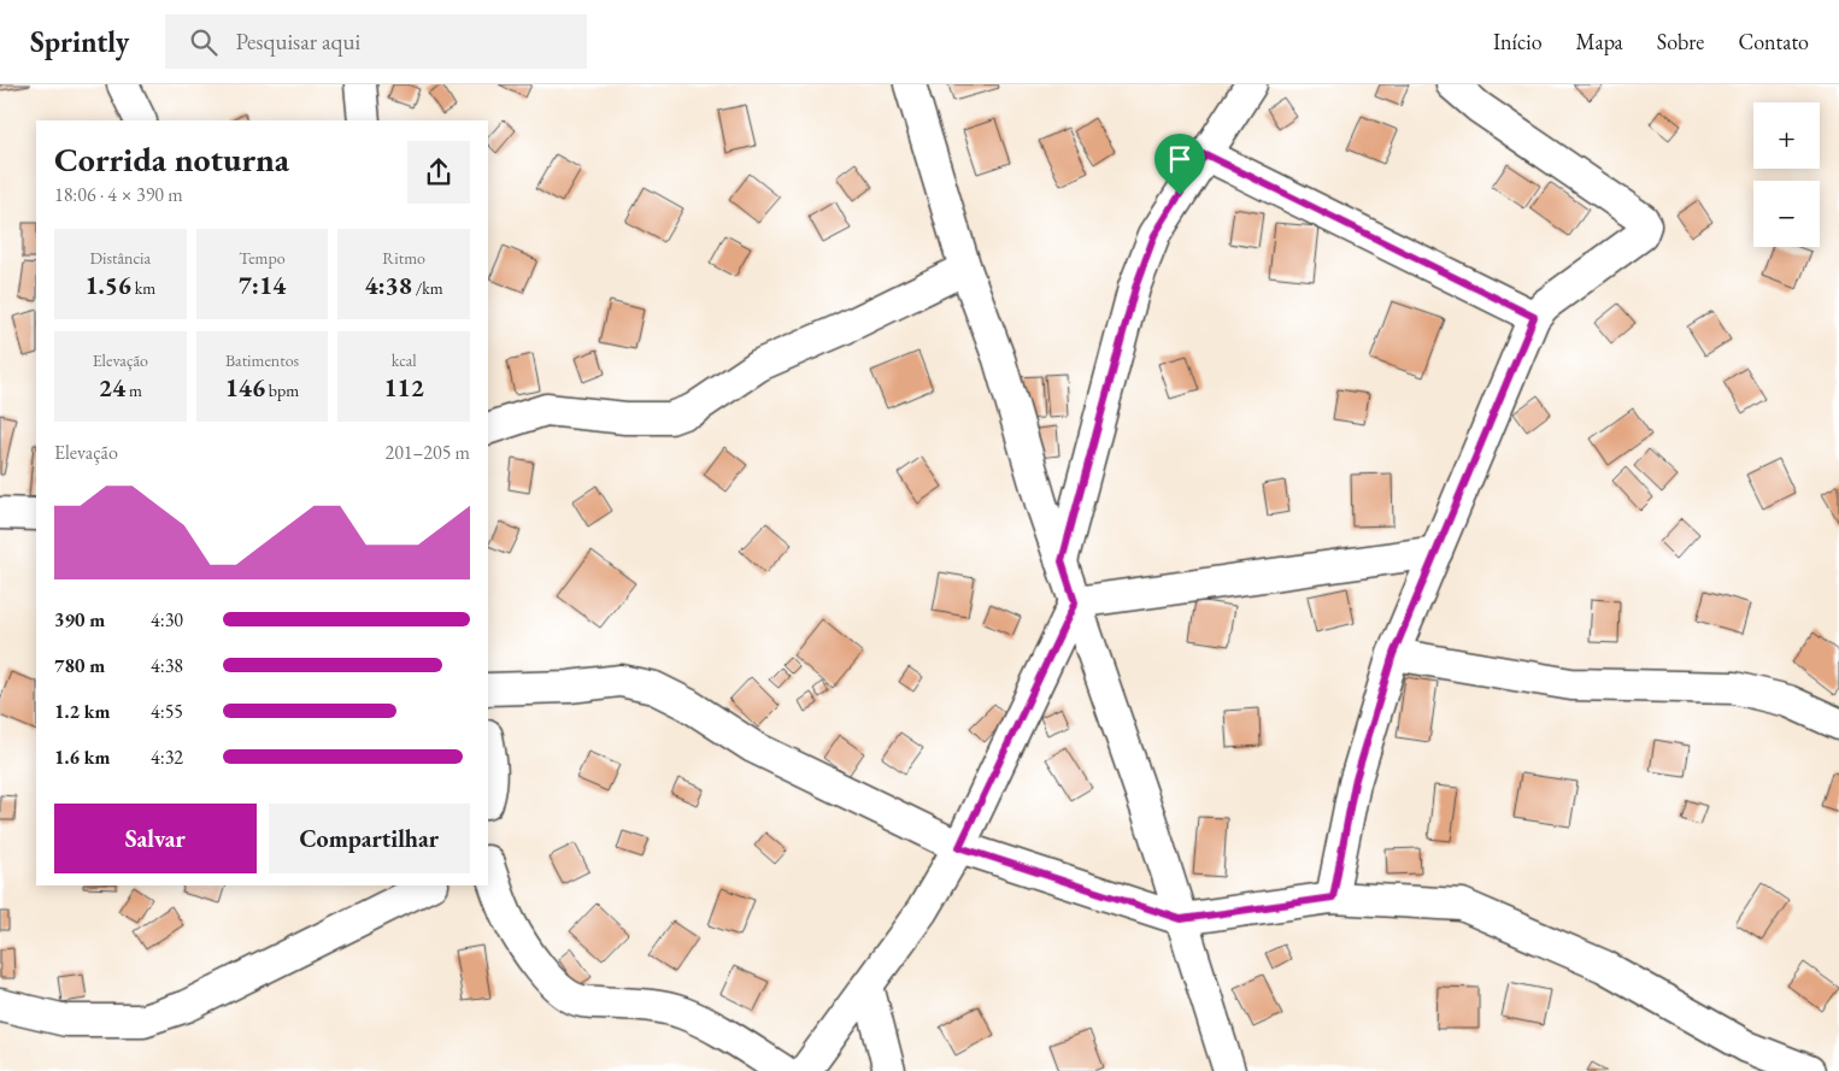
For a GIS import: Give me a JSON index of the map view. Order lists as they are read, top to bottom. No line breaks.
{"page":{"header":"Sprintly","search":"Pesquisar aqui","nav":["Início","Mapa","Sobre","Contato"],"map_buttons":["+","−"],"heading":["Corrida noturna","18:06 · 4 × 390 m"],"stats":[["Distância","1.56 km"],["Tempo","7:14"],["Ritmo","4:38 /km"],["Elevação","24 m"],["Batimentos","146 bpm"],["kcal","112"]],"chart":["Elevação","201–205 m"],"list":[{"name":"390 m","note":"4:30"},{"name":"780 m","note":"4:38"},{"name":"1.2 km","note":"4:55"},{"name":"1.6 km","note":"4:32"}],"buttons":["Salvar","Compartilhar"]}}
